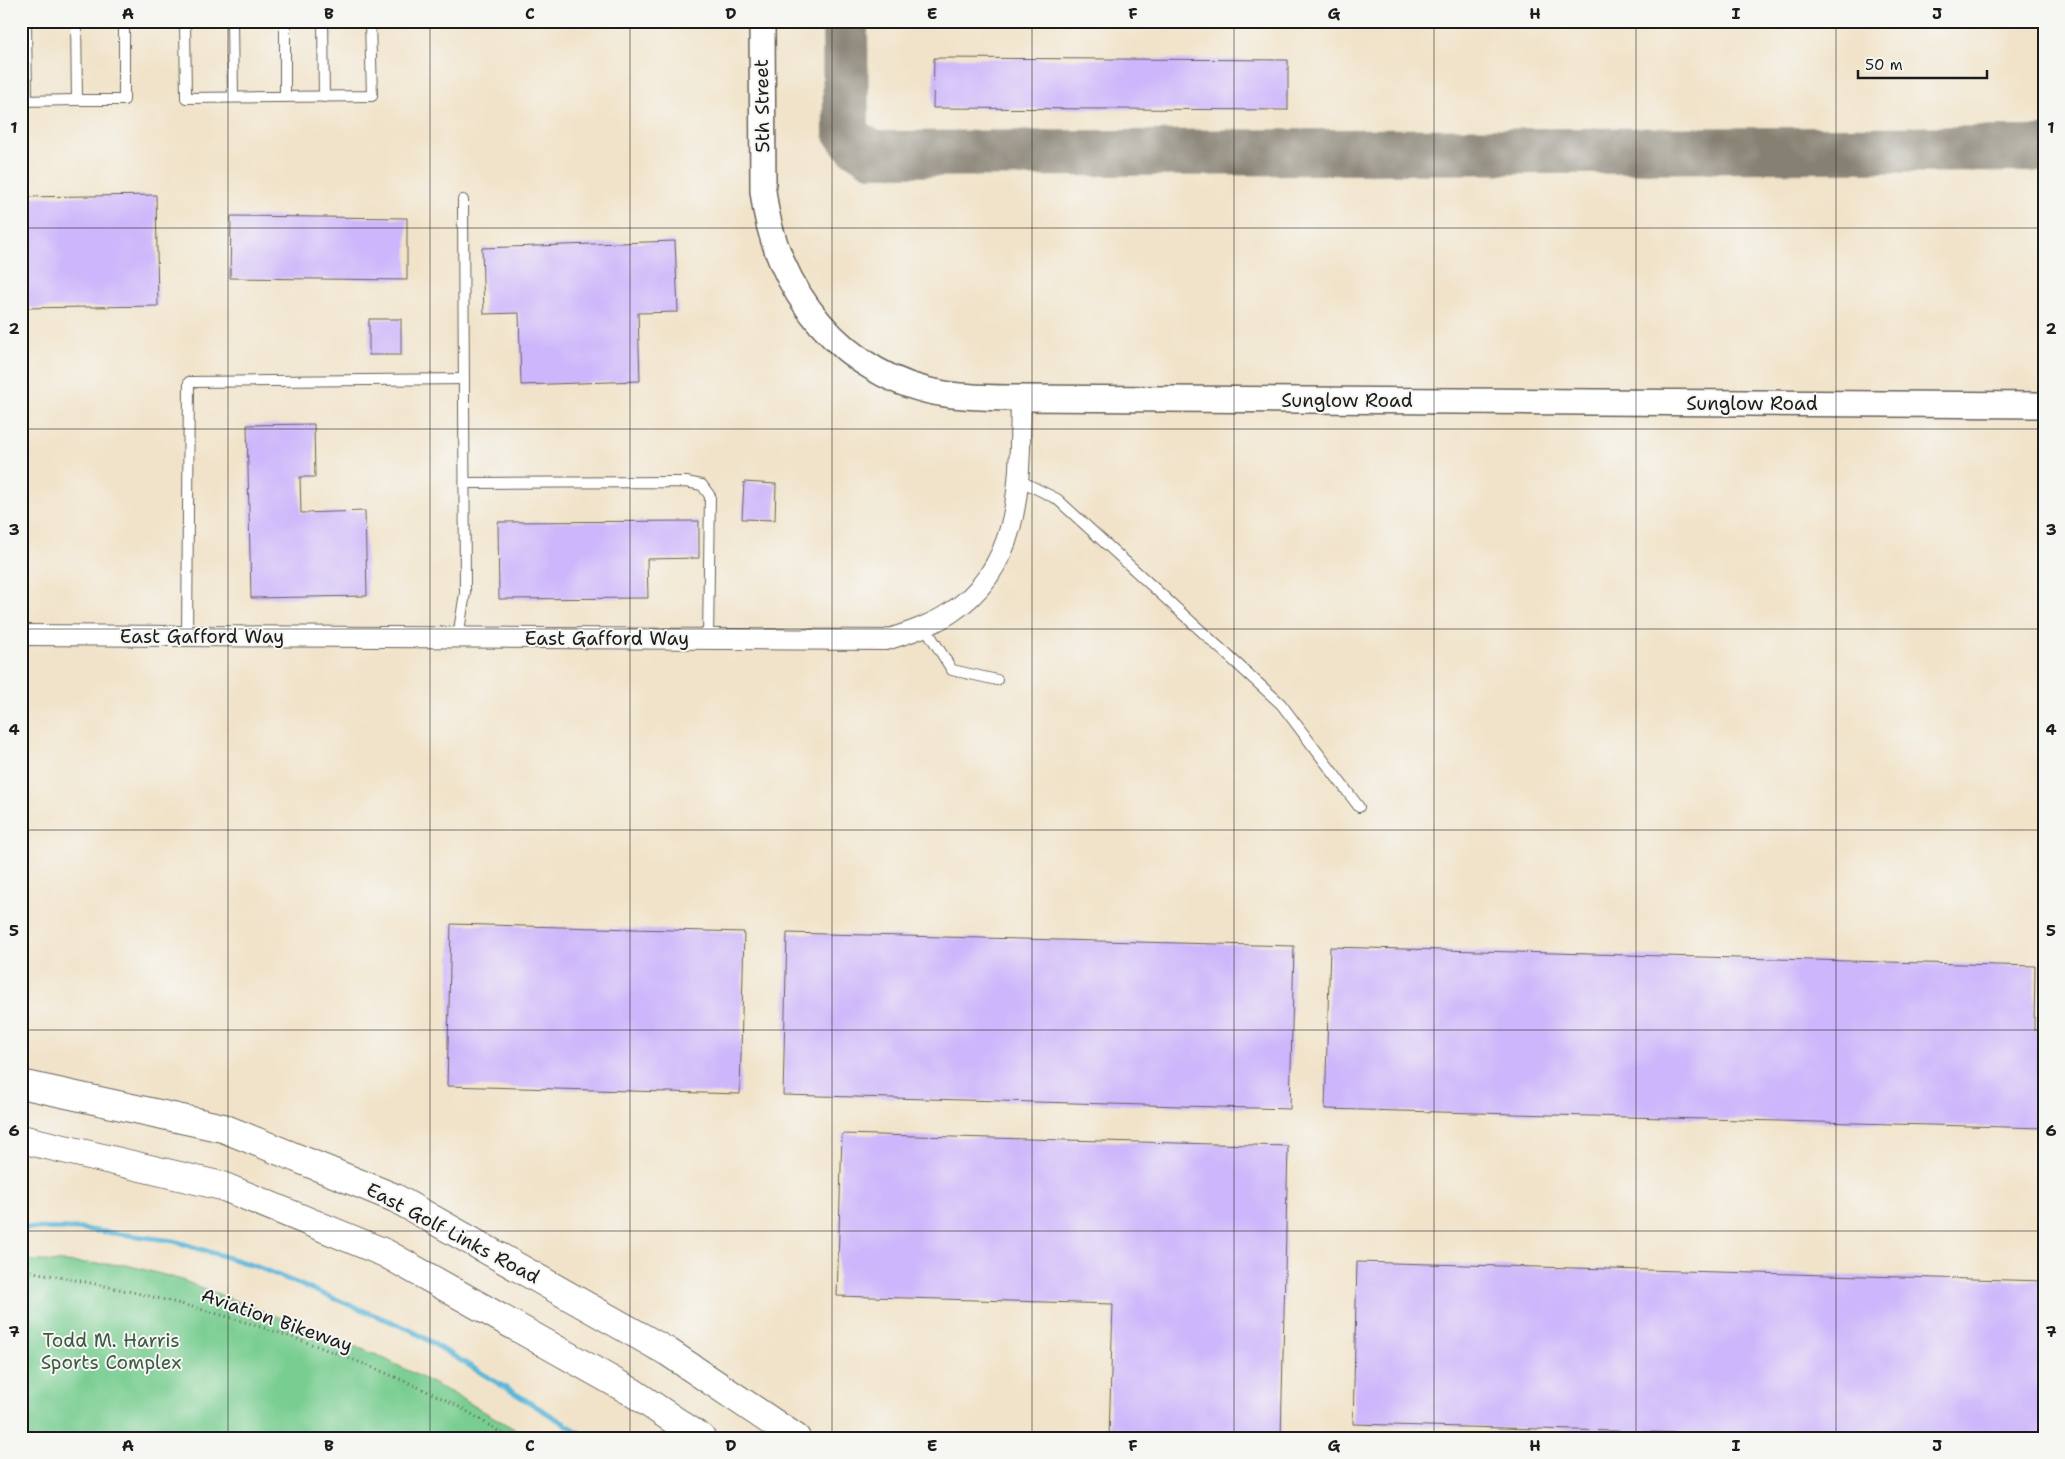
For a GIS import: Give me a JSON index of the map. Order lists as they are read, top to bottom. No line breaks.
{"streets":{"main road":["East Golf Links Road"],"street":["5th Street","Sunglow Road","East Gafford Way"],"path":["Aviation Bikeway"]},"crossings":[["5th Street","Sunglow Road"],["Sunglow Road","East Gafford Way"]],"parks":["Todd M. Harris Sports Complex"],"scale_bar":"50 m","grid":{"columns":["A","B","C","D","E","F","G","H","I","J"],"rows":["1","2","3","4","5","6","7"]}}
